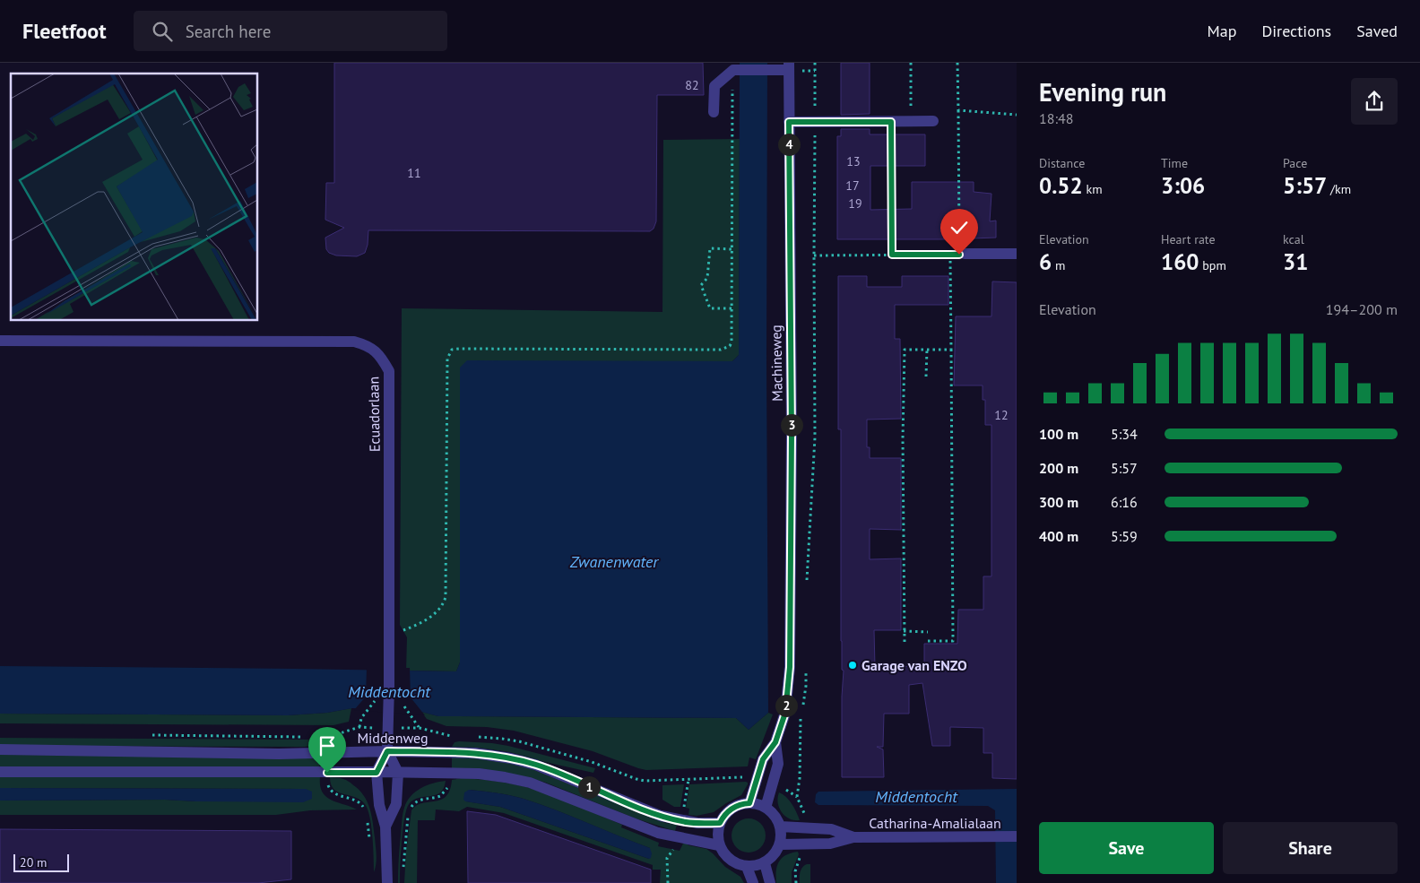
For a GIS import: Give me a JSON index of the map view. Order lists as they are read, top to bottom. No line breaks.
{"streets":{"street":["Machineweg","Ecuadorlaan","Middenweg","Catharina-Amalialaan"]},"crossings":[["Machineweg","Middenweg"],["Machineweg","Catharina-Amalialaan"],["Ecuadorlaan","Middenweg"],["Middenweg","Catharina-Amalialaan"]],"water":["Zwanenwater","Middentocht"],"places":["Garage van ENZO"],"house_numbers":["82","13","11","17","19","12"],"scale_bar":"20 m","page":{"header":"Fleetfoot","search":"Search here","nav":["Map","Directions","Saved"],"heading":["Evening run","18:48"],"pins":["4","3","2","1"],"stats":[["Distance","0.52 km"],["Time","3:06"],["Pace","5:57 /km"],["Elevation","6 m"],["Heart rate","160 bpm"],["kcal","31"]],"chart":["Elevation","194–200 m"],"list":[{"name":"100 m","note":"5:34"},{"name":"200 m","note":"5:57"},{"name":"300 m","note":"6:16"},{"name":"400 m","note":"5:59"}],"buttons":["Save","Share"],"scale":"20 m"}}
